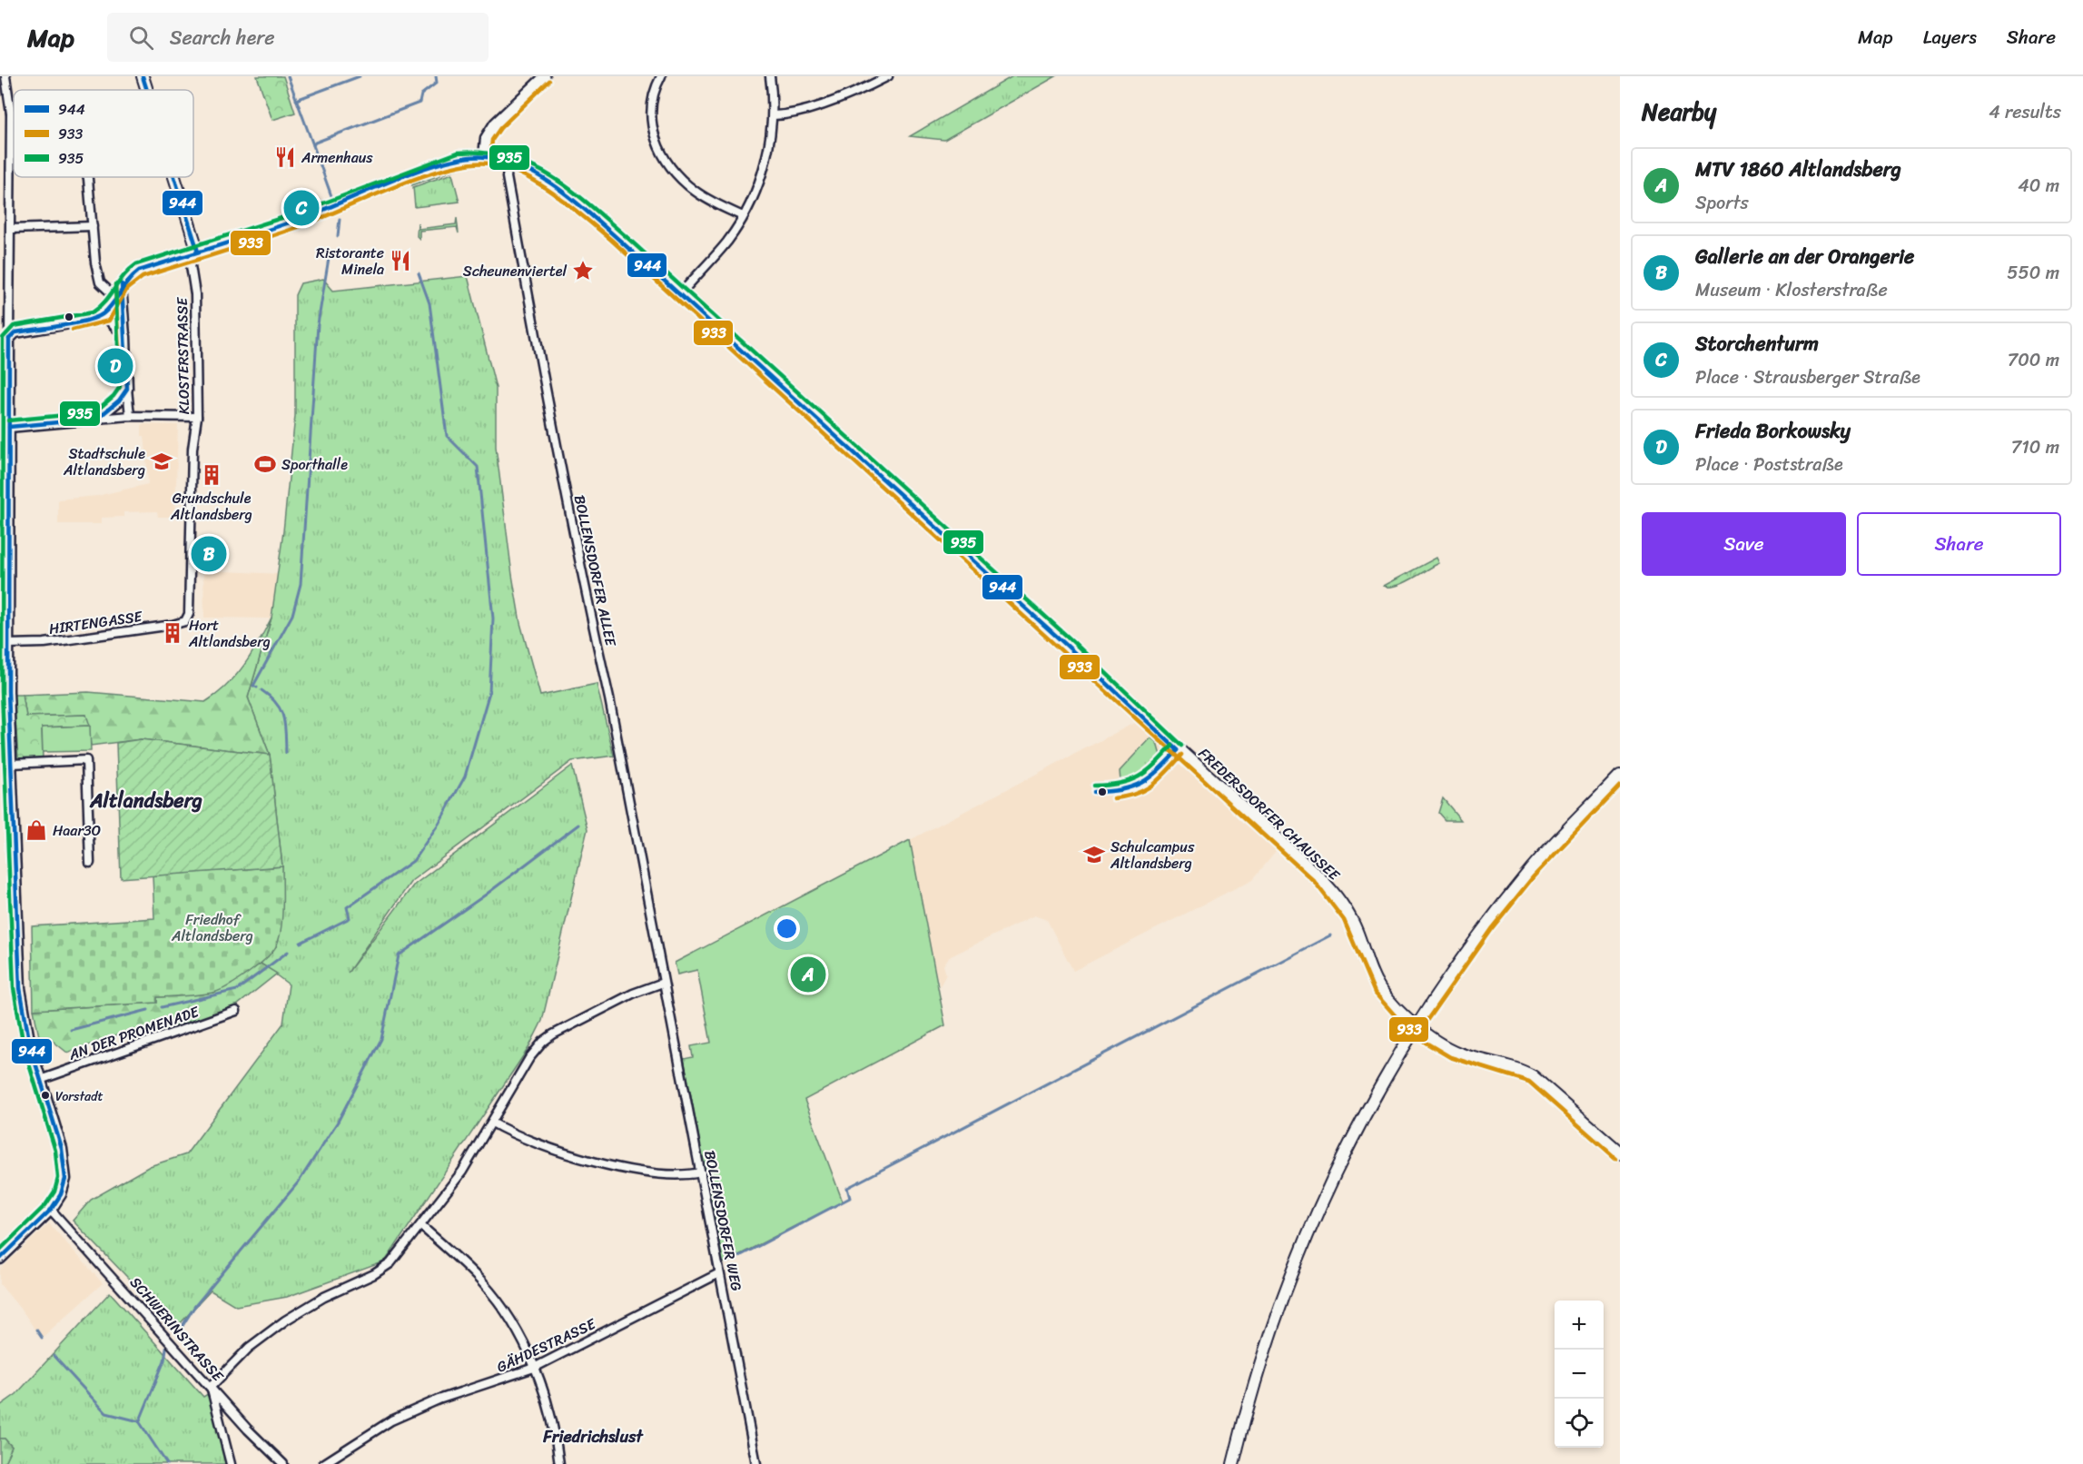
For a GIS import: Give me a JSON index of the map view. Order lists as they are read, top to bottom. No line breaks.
{"streets":{"main road":["FREDERSDORFER CHAUSSEE"],"street":["KLOSTERSTRASSE","BOLLENSDORFER ALLEE","HIRTENGASSE","AN DER PROMENADE","BOLLENSDORFER WEG","SCHWERINSTRASSE","GÄHDESTRASSE"]},"crossings":[["KLOSTERSTRASSE","HIRTENGASSE"],["BOLLENSDORFER ALLEE","FREDERSDORFER CHAUSSEE"],["BOLLENSDORFER ALLEE","BOLLENSDORFER WEG"],["BOLLENSDORFER WEG","GÄHDESTRASSE"]],"districts":["Altlandsberg","Friedrichslust"],"parks":["Friedhof Altlandsberg"],"places":{"restaurant":["Armenhaus","Ristorante Minela"],"place":["Scheunenviertel"],"school or university":["Stadtschule Altlandsberg","Schulcampus Altlandsberg"],"sports":["Sporthalle"],"building":["Grundschule Altlandsberg","Hort Altlandsberg"],"shop":["Haar3O"],"other":["Vorstadt"]},"lines":["transit line 944","transit line 933","transit line 935"],"legend":["944","933","935"],"page":{"header":"Map","search":"Search here","nav":["Map","Layers","Share"],"heading":["Nearby","4 results"],"list":[{"mark":"A","name":"MTV 1860 Altlandsberg","note":"Sports","value":"40 m"},{"mark":"B","name":"Gallerie an der Orangerie","note":"Museum · Klosterstraße","value":"550 m"},{"mark":"C","name":"Storchenturm","note":"Place · Strausberger Straße","value":"700 m"},{"mark":"D","name":"Frieda Borkowsky","note":"Place · Poststraße","value":"710 m"}],"pins":["C","D","B","A"],"buttons":["Save","Share"],"map_buttons":["+","−"]}}
